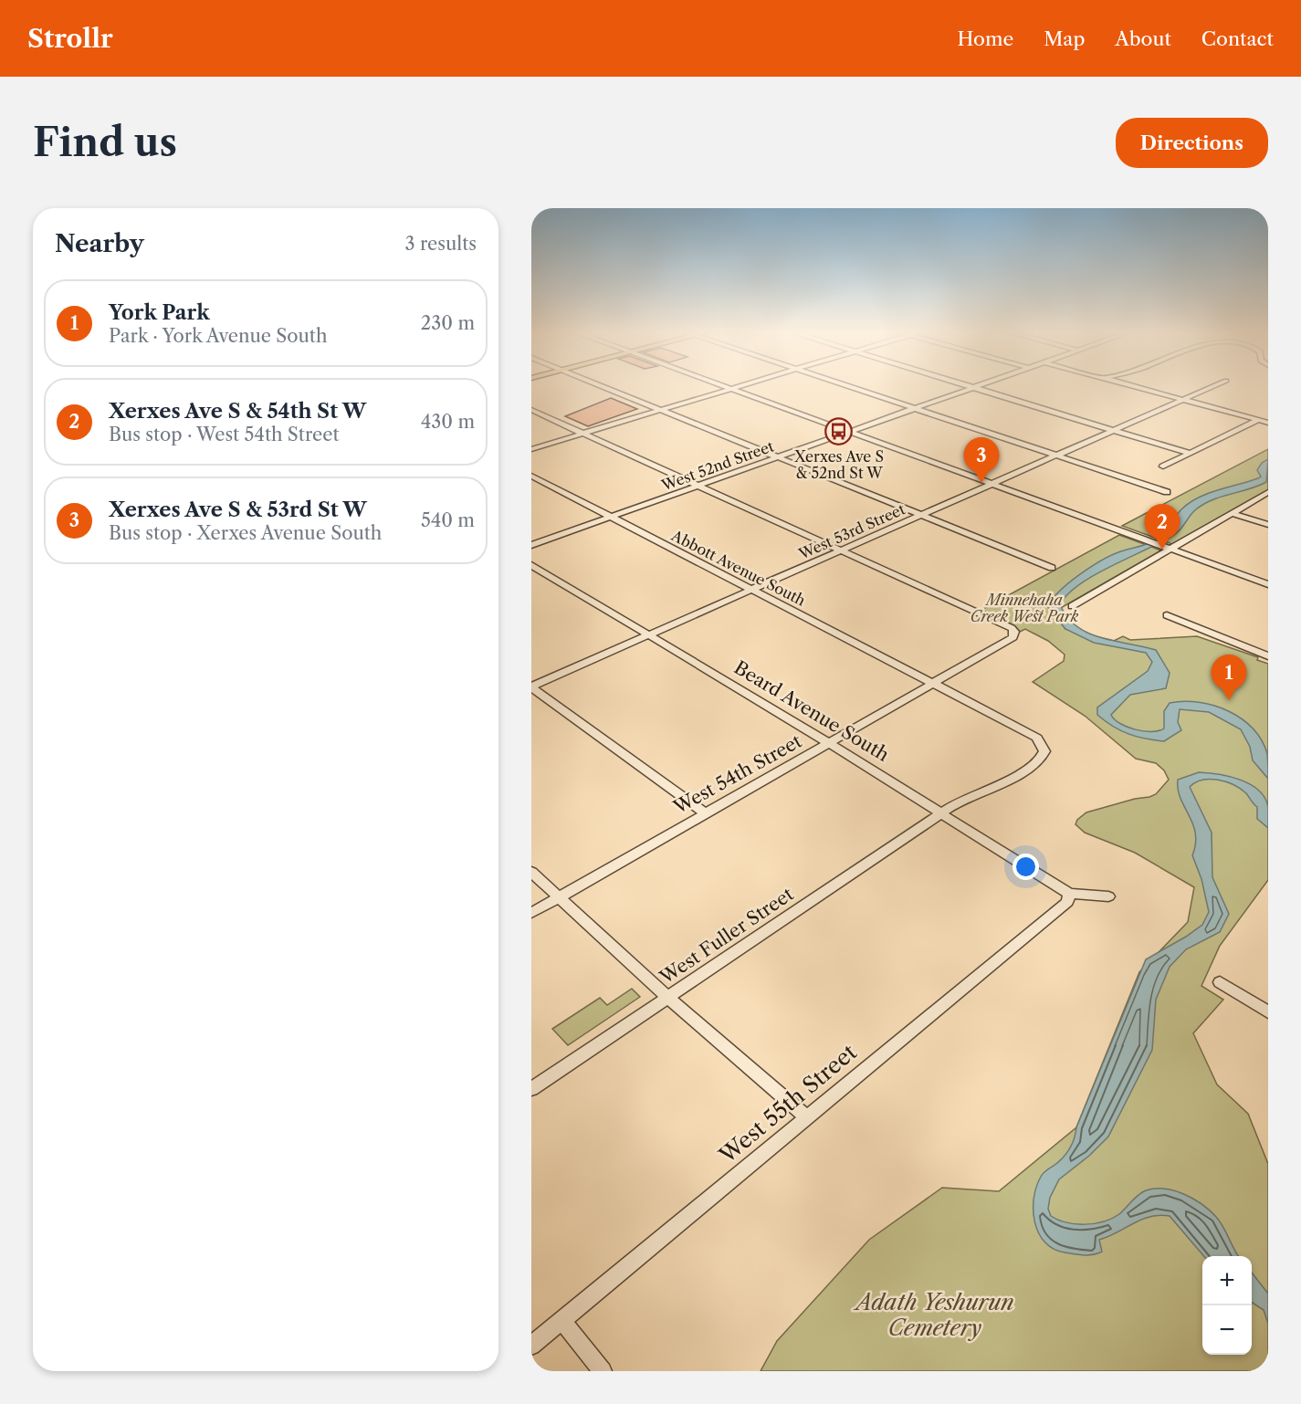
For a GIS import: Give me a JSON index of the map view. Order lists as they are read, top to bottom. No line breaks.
{"streets":{"street":["West 52nd Street","West 53rd Street","Abbott Avenue South","Beard Avenue South","West 54th Street","West Fuller Street","West 55th Street"]},"crossings":[["West 52nd Street","Abbott Avenue South"],["West 53rd Street","Abbott Avenue South"],["West 53rd Street","Beard Avenue South"],["West 53rd Street","West 54th Street"],["Abbott Avenue South","Beard Avenue South"],["Abbott Avenue South","West 54th Street"],["Abbott Avenue South","West Fuller Street"],["Beard Avenue South","West 54th Street"],["Beard Avenue South","West Fuller Street"],["Beard Avenue South","West 55th Street"]],"parks":["Minnehaha Creek West Park","Adath Yeshurun Cemetery"],"places":{"bus stop":["Xerxes Ave S & 52nd St W"]},"page":{"header":"Strollr","nav":["Home","Map","About","Contact"],"buttons":"Directions","title":"Find us","heading":["Nearby","3 results"],"list":[{"mark":"1","name":"York Park","note":"Park · York Avenue South","value":"230 m"},{"mark":"2","name":"Xerxes Ave S & 54th St W","note":"Bus stop · West 54th Street","value":"430 m"},{"mark":"3","name":"Xerxes Ave S & 53rd St W","note":"Bus stop · Xerxes Avenue South","value":"540 m"}],"pins":["3","2","1"],"map_buttons":["+","−"]}}
